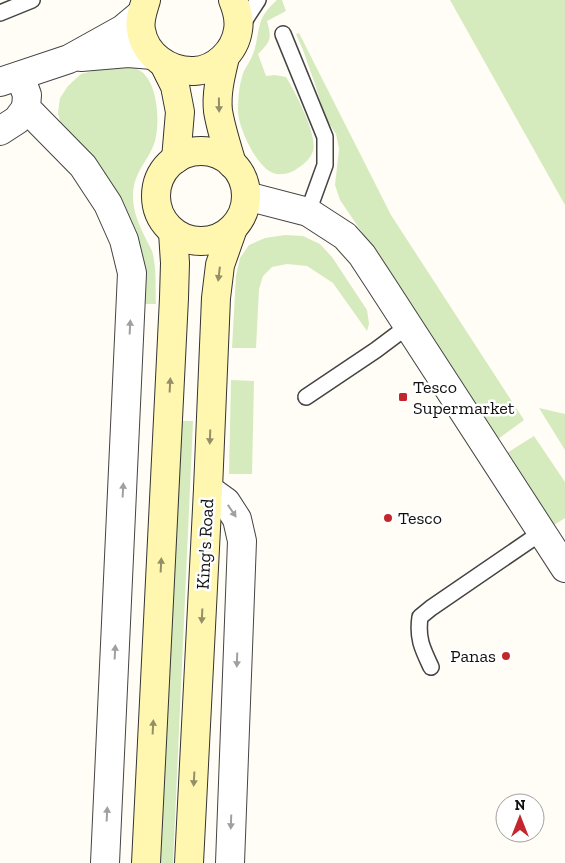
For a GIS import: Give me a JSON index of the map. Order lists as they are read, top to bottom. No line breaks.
{"streets":{"main road":["King's Road"]},"places":{"transit":["Tesco Supermarket"],"other":["Tesco","Panas"]},"north":"top"}
